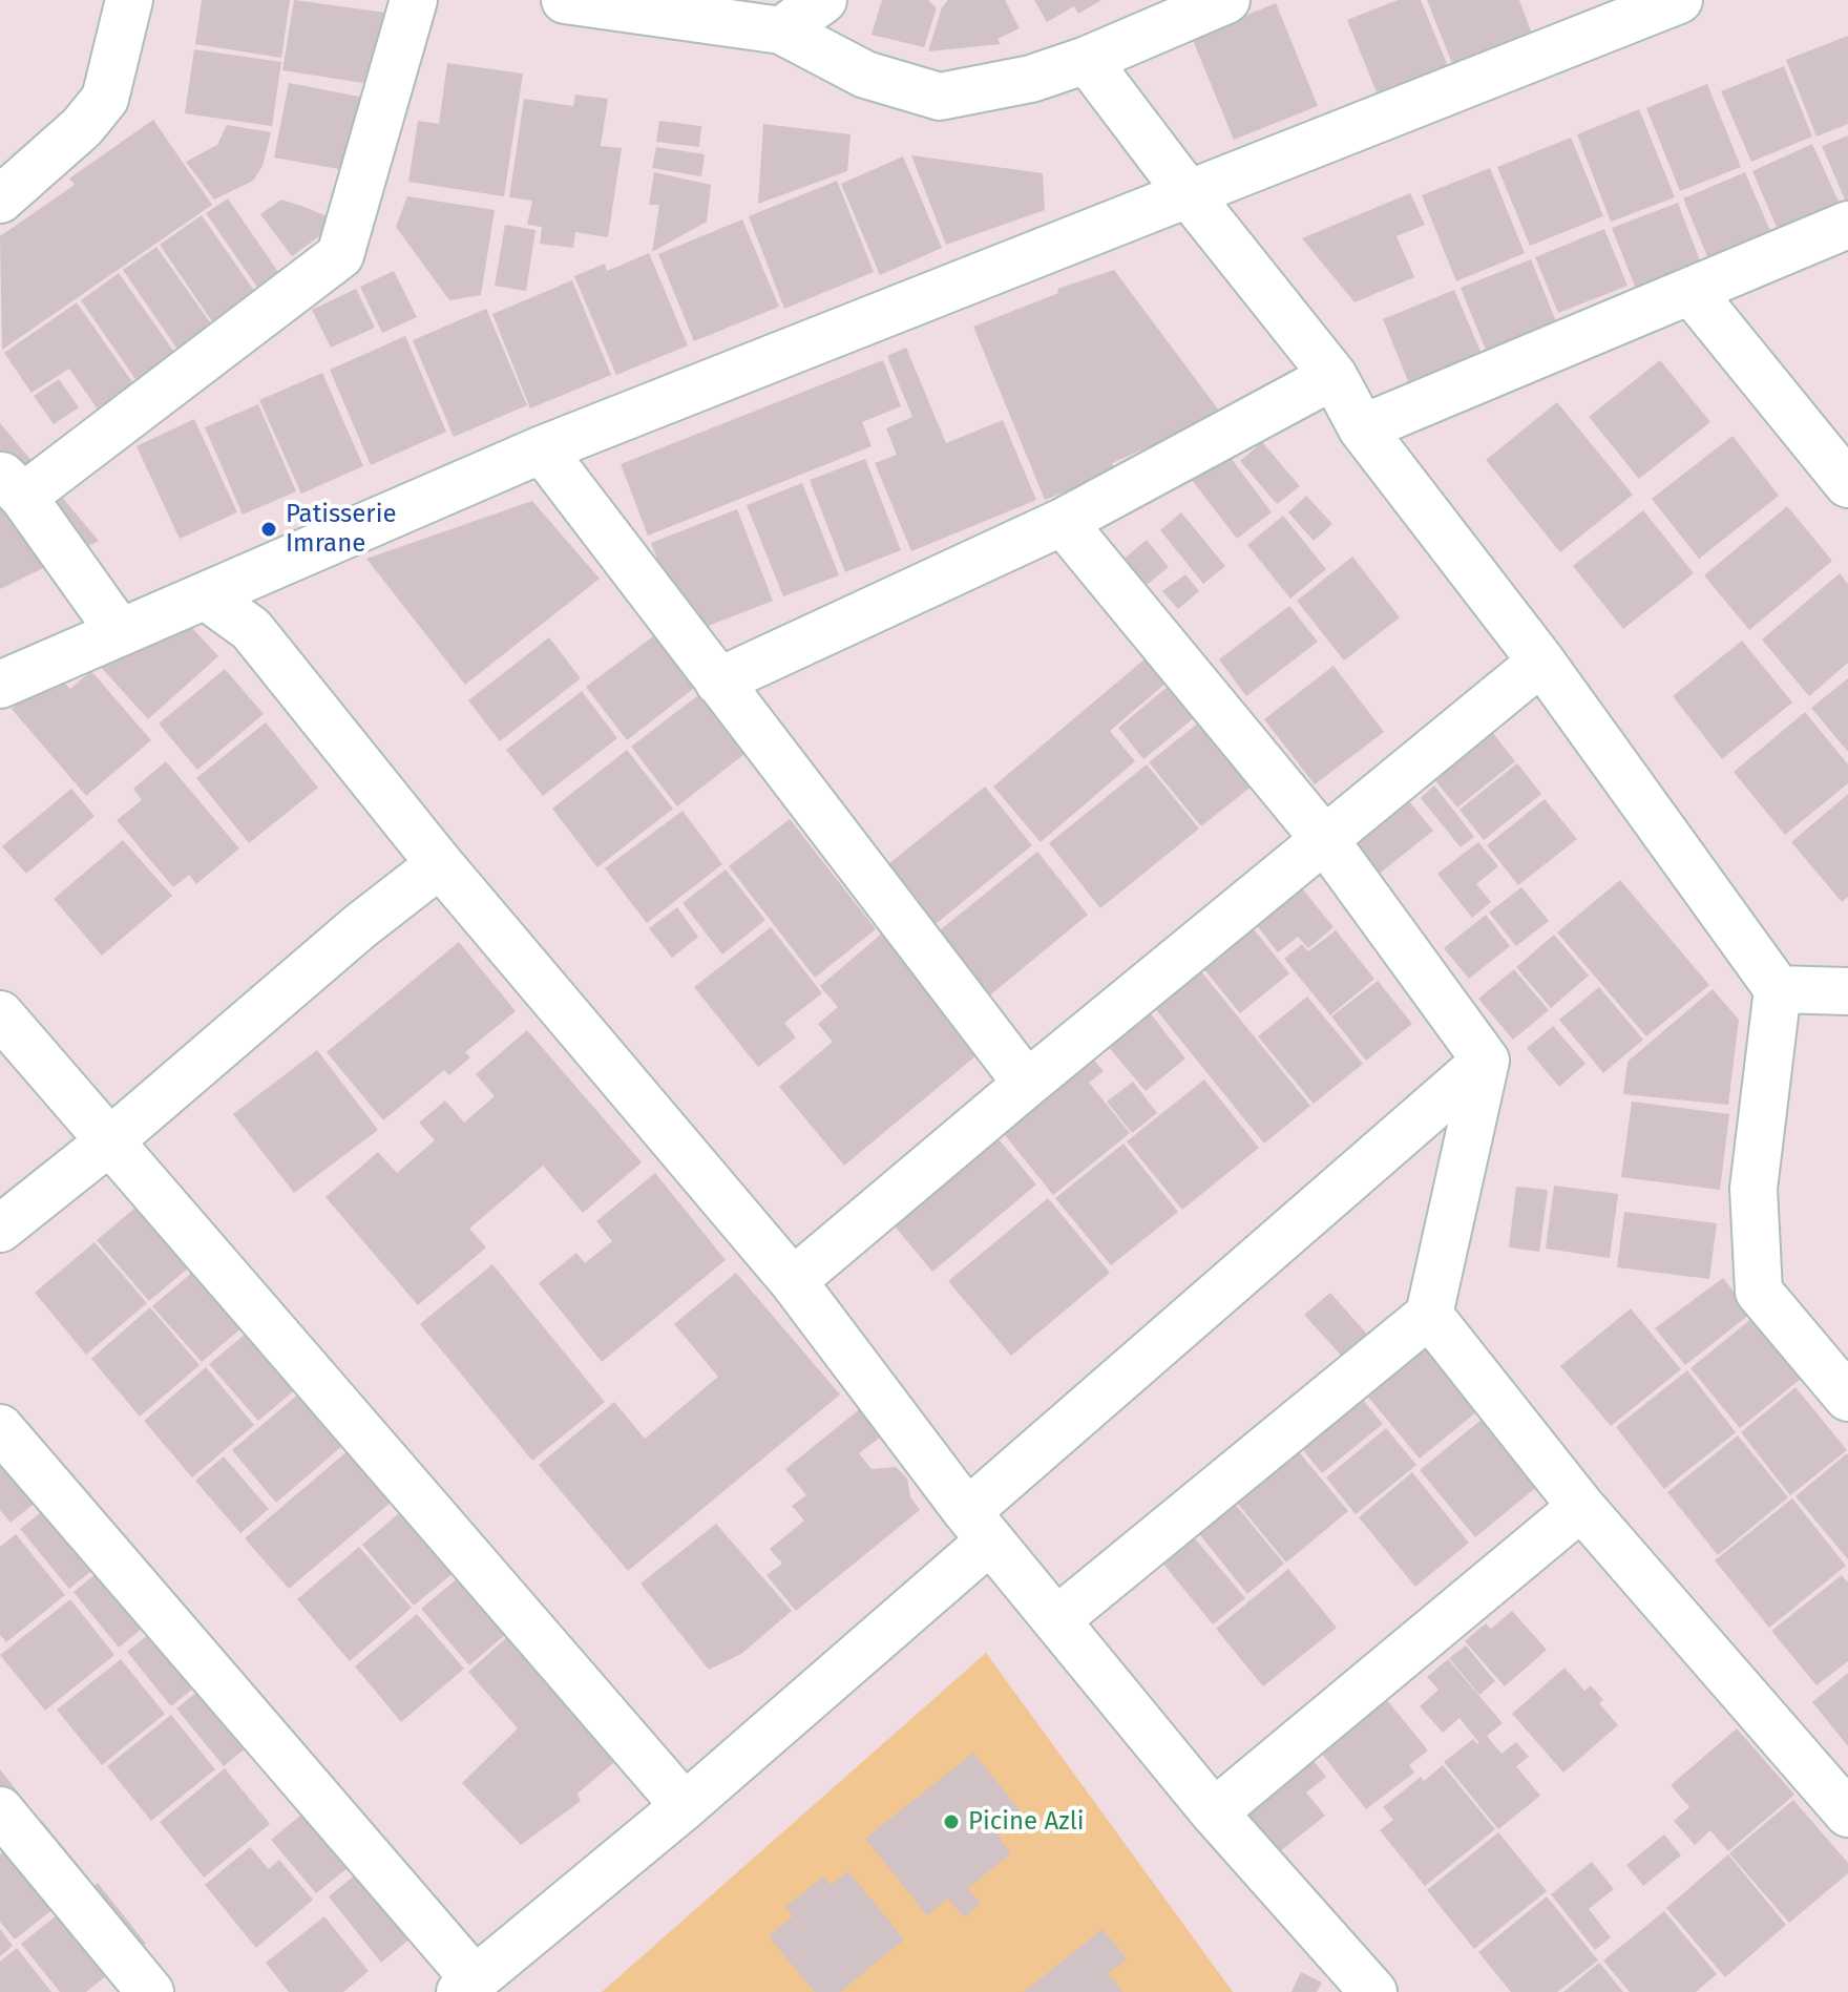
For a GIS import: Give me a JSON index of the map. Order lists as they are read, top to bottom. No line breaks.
{"places":["Patisserie Imrane","Picine Azli"]}
